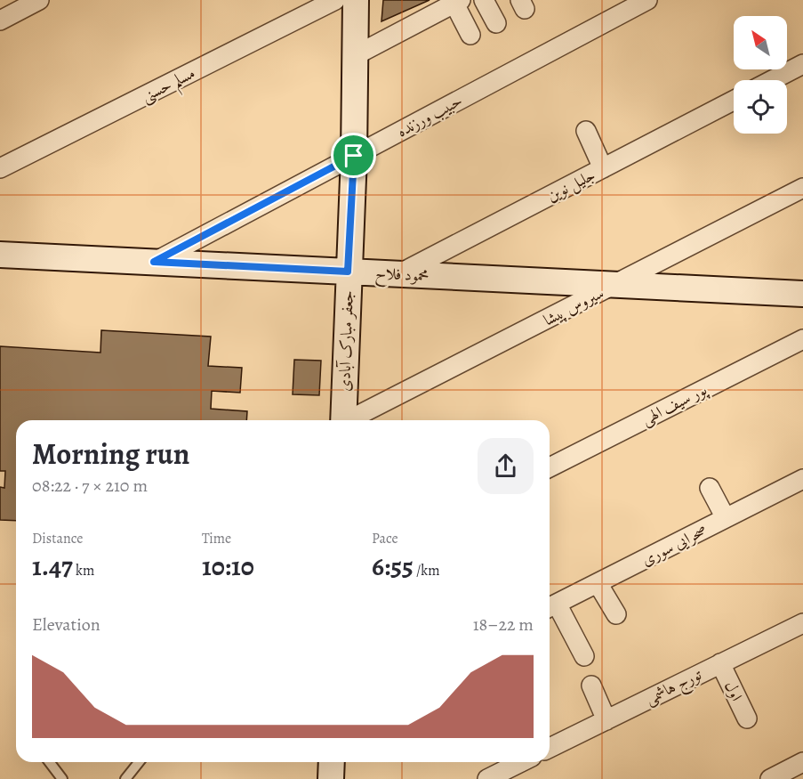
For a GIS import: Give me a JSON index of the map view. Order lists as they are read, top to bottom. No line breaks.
{"streets":{"street":["مسلم حسنی","حبیب ورزنده","جلیل نوین","محمود فلاح","سیروس پیشا","جعفر مبارک آبادی","پور سیف الهی","صحرایی سوری","تورج هاشمی","اول"]},"crossings":[["حبیب ورزنده","محمود فلاح"],["حبیب ورزنده","جعفر مبارک آبادی"],["جلیل نوین","محمود فلاح"],["محمود فلاح","سیروس پیشا"],["محمود فلاح","جعفر مبارک آبادی"],["تورج هاشمی","اول"]],"north":"top left","page":{"heading":["Morning run","08:22 · 7 × 210 m"],"stats":[["Distance","1.47 km"],["Time","10:10"],["Pace","6:55 /km"]],"chart":["Elevation","18–22 m"]}}
